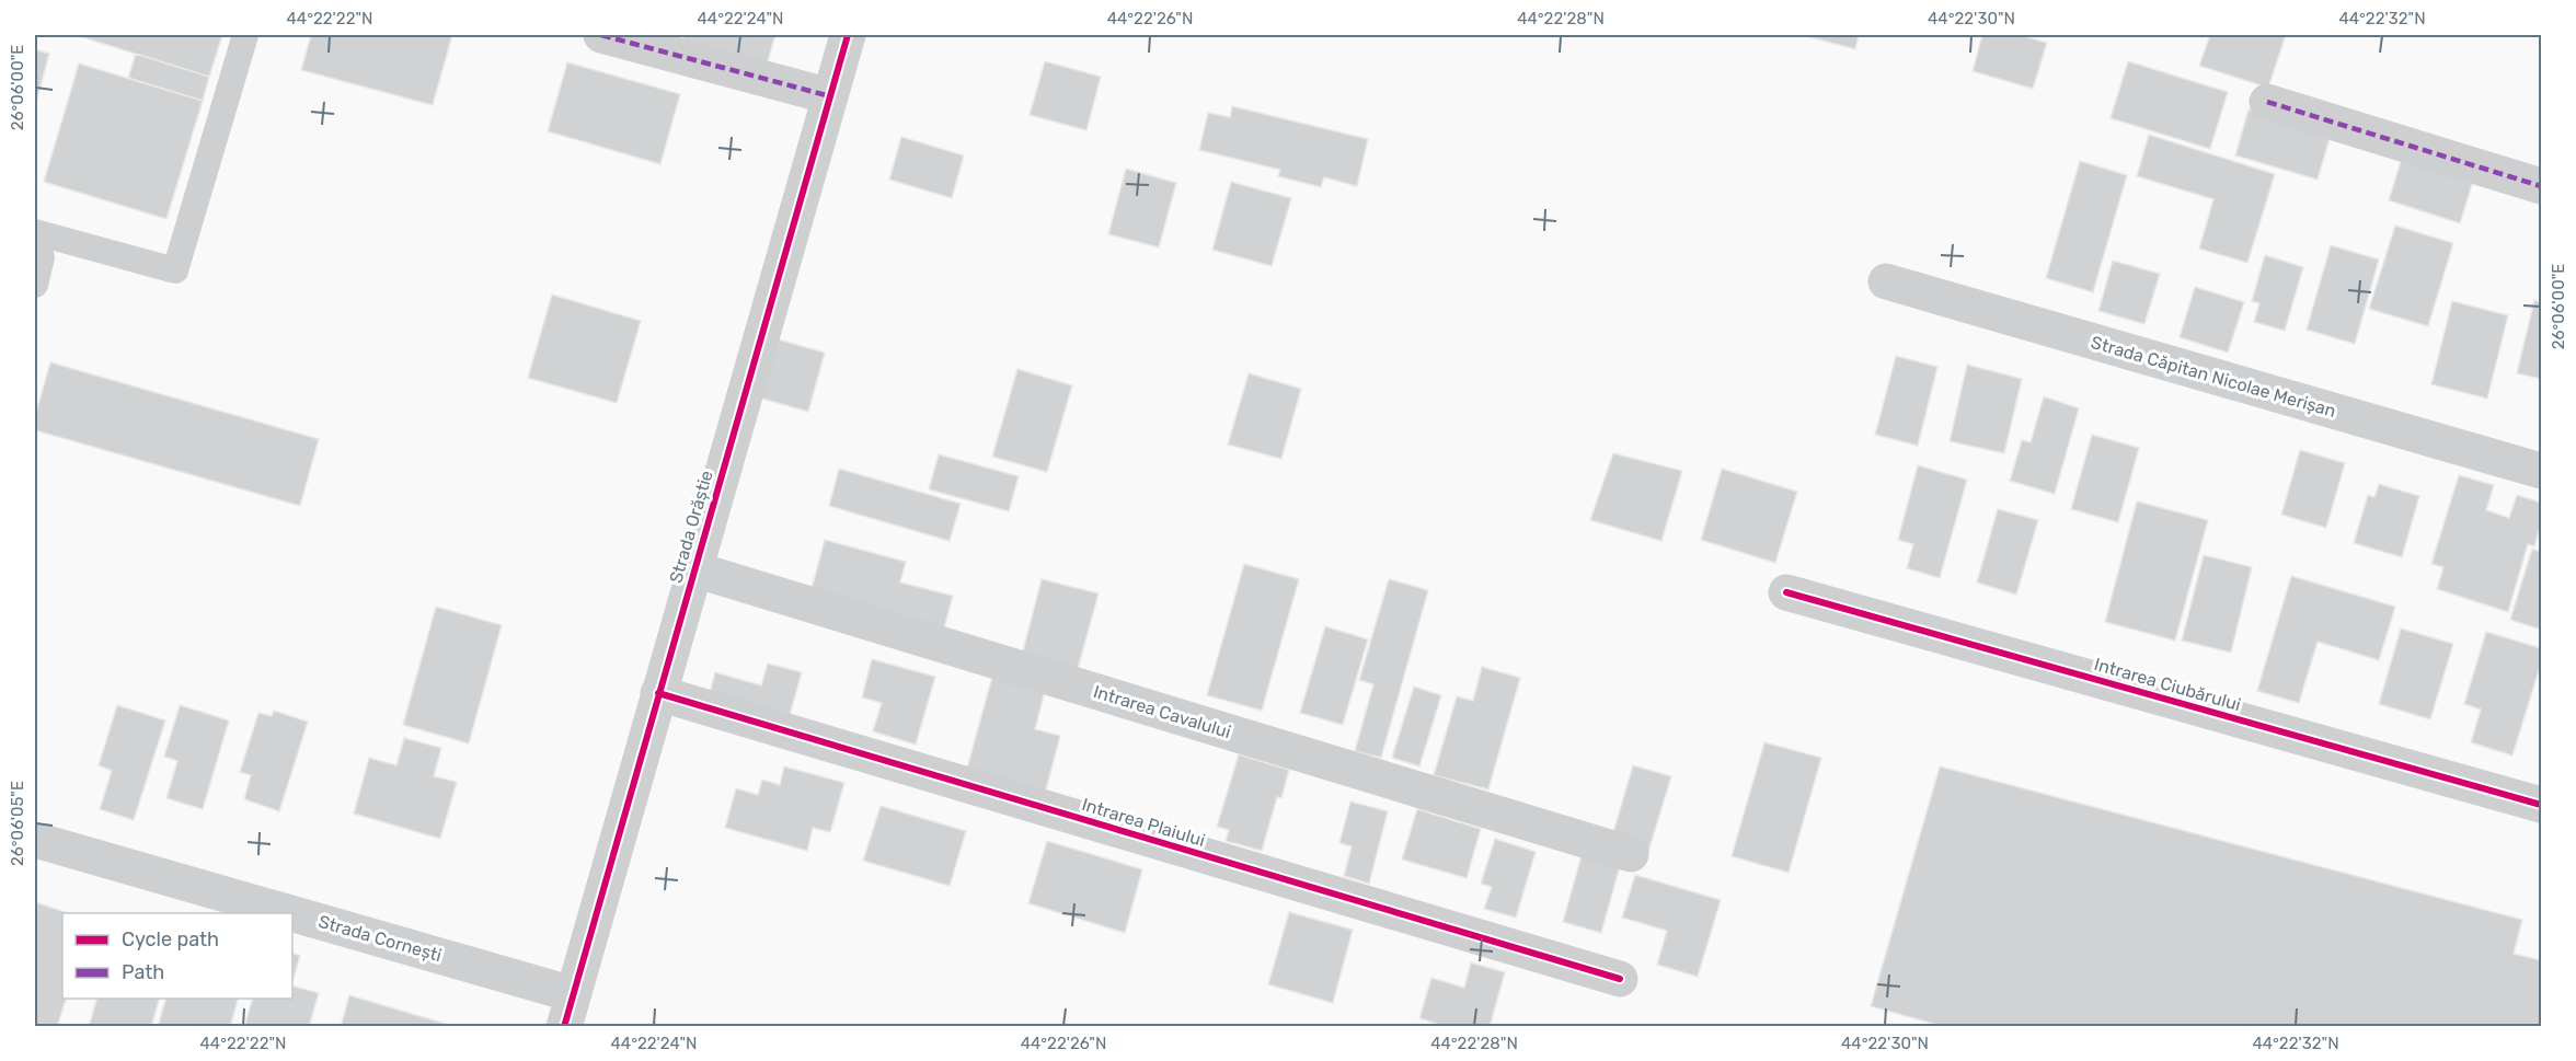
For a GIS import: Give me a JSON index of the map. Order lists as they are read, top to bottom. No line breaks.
{"streets":{"street":["Strada Căpitan Nicolae Merișan","Strada Orăștie","Intrarea Ciubărului","Intrarea Cavalului","Intrarea Plaiului","Strada Cornești"]},"crossings":[["Strada Orăștie","Intrarea Cavalului"],["Strada Orăștie","Intrarea Plaiului"],["Strada Orăștie","Strada Cornești"]],"legend":["Cycle path","Path"],"coordinates":["44°22'22\"N","44°22'24\"N","44°22'26\"N","44°22'28\"N","44°22'30\"N","44°22'32\"N","26°06'00\"E","26°06'05\"E"]}
